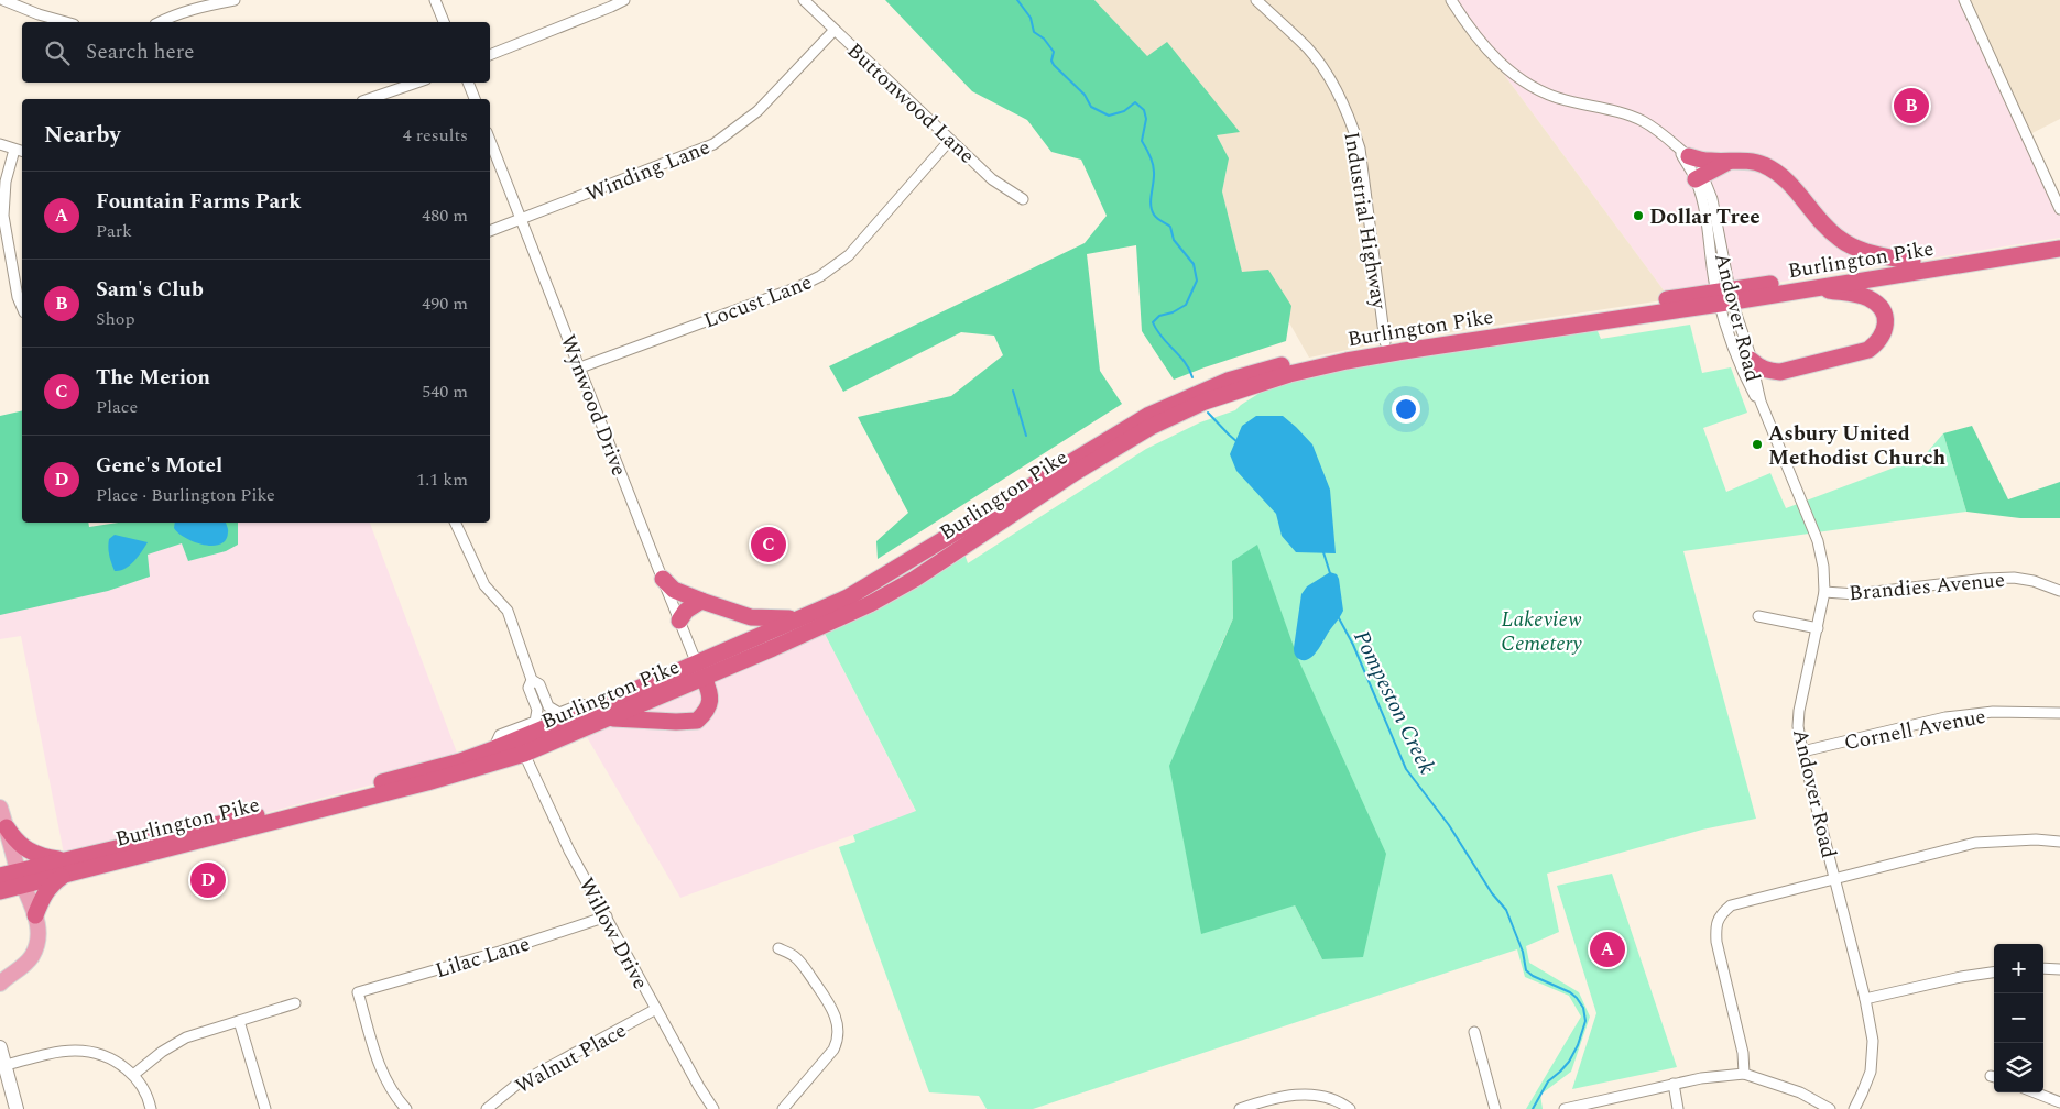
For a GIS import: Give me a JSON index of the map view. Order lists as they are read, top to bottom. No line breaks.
{"streets":{"highway":["Burlington Pike"],"street":["Buttonwood Lane","Winding Lane","Industrial Highway","Locust Lane","Andover Road","Wynwood Drive","Brandies Avenue","Cornell Avenue","Willow Drive","Lilac Lane","Walnut Place"]},"crossings":[["Buttonwood Lane","Winding Lane"],["Buttonwood Lane","Locust Lane"],["Winding Lane","Wynwood Drive"],["Industrial Highway","Burlington Pike"],["Burlington Pike","Andover Road"],["Burlington Pike","Wynwood Drive"],["Burlington Pike","Willow Drive"],["Locust Lane","Wynwood Drive"],["Andover Road","Brandies Avenue"],["Andover Road","Cornell Avenue"],["Willow Drive","Lilac Lane"],["Willow Drive","Walnut Place"]],"water":["Pompeston Creek"],"parks":["Lakeview Cemetery"],"places":["Dollar Tree","Asbury United Methodist Church"],"page":{"search":"Search here","pins":["B","C","D","A"],"heading":["Nearby","4 results"],"list":[{"mark":"A","name":"Fountain Farms Park","note":"Park","value":"480 m"},{"mark":"B","name":"Sam's Club","note":"Shop","value":"490 m"},{"mark":"C","name":"The Merion","note":"Place","value":"540 m"},{"mark":"D","name":"Gene's Motel","note":"Place · Burlington Pike","value":"1.1 km"}],"map_buttons":["+","−"]}}
